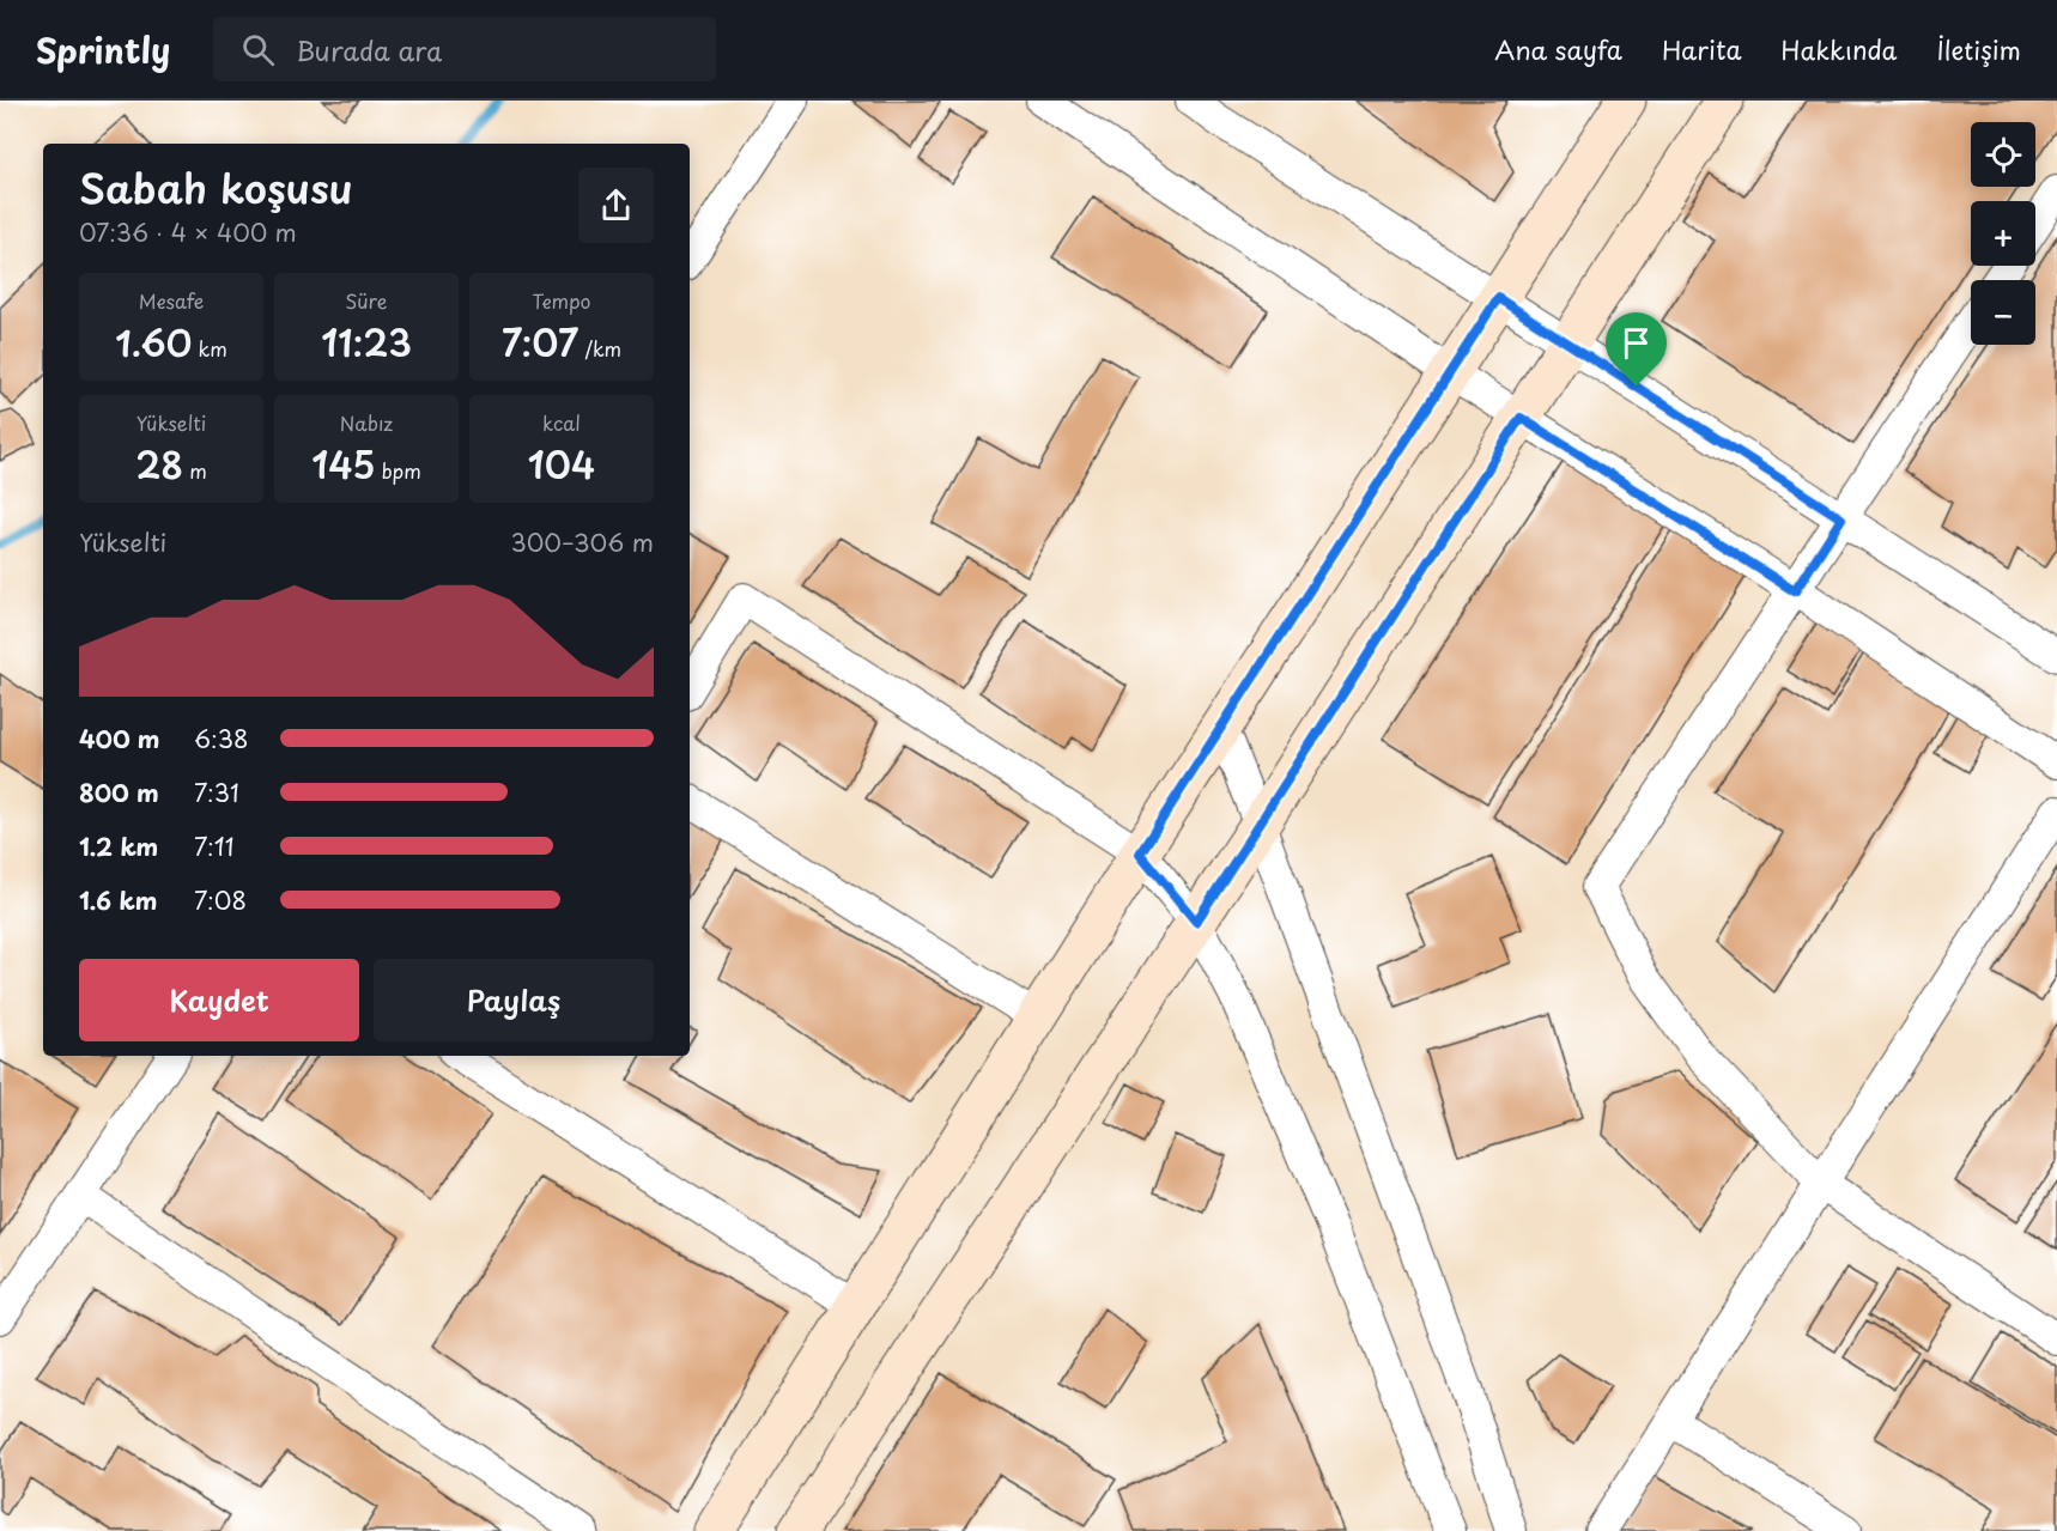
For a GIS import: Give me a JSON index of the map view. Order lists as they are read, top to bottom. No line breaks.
{"page":{"header":"Sprintly","search":"Burada ara","nav":["Ana sayfa","Harita","Hakkında","İletişim"],"map_buttons":["+","−"],"heading":["Sabah koşusu","07:36 · 4 × 400 m"],"stats":[["Mesafe","1.60 km"],["Süre","11:23"],["Tempo","7:07 /km"],["Yükselti","28 m"],["Nabız","145 bpm"],["kcal","104"]],"chart":["Yükselti","300–306 m"],"list":[{"name":"400 m","note":"6:38"},{"name":"800 m","note":"7:31"},{"name":"1.2 km","note":"7:11"},{"name":"1.6 km","note":"7:08"}],"buttons":["Kaydet","Paylaş"]}}
